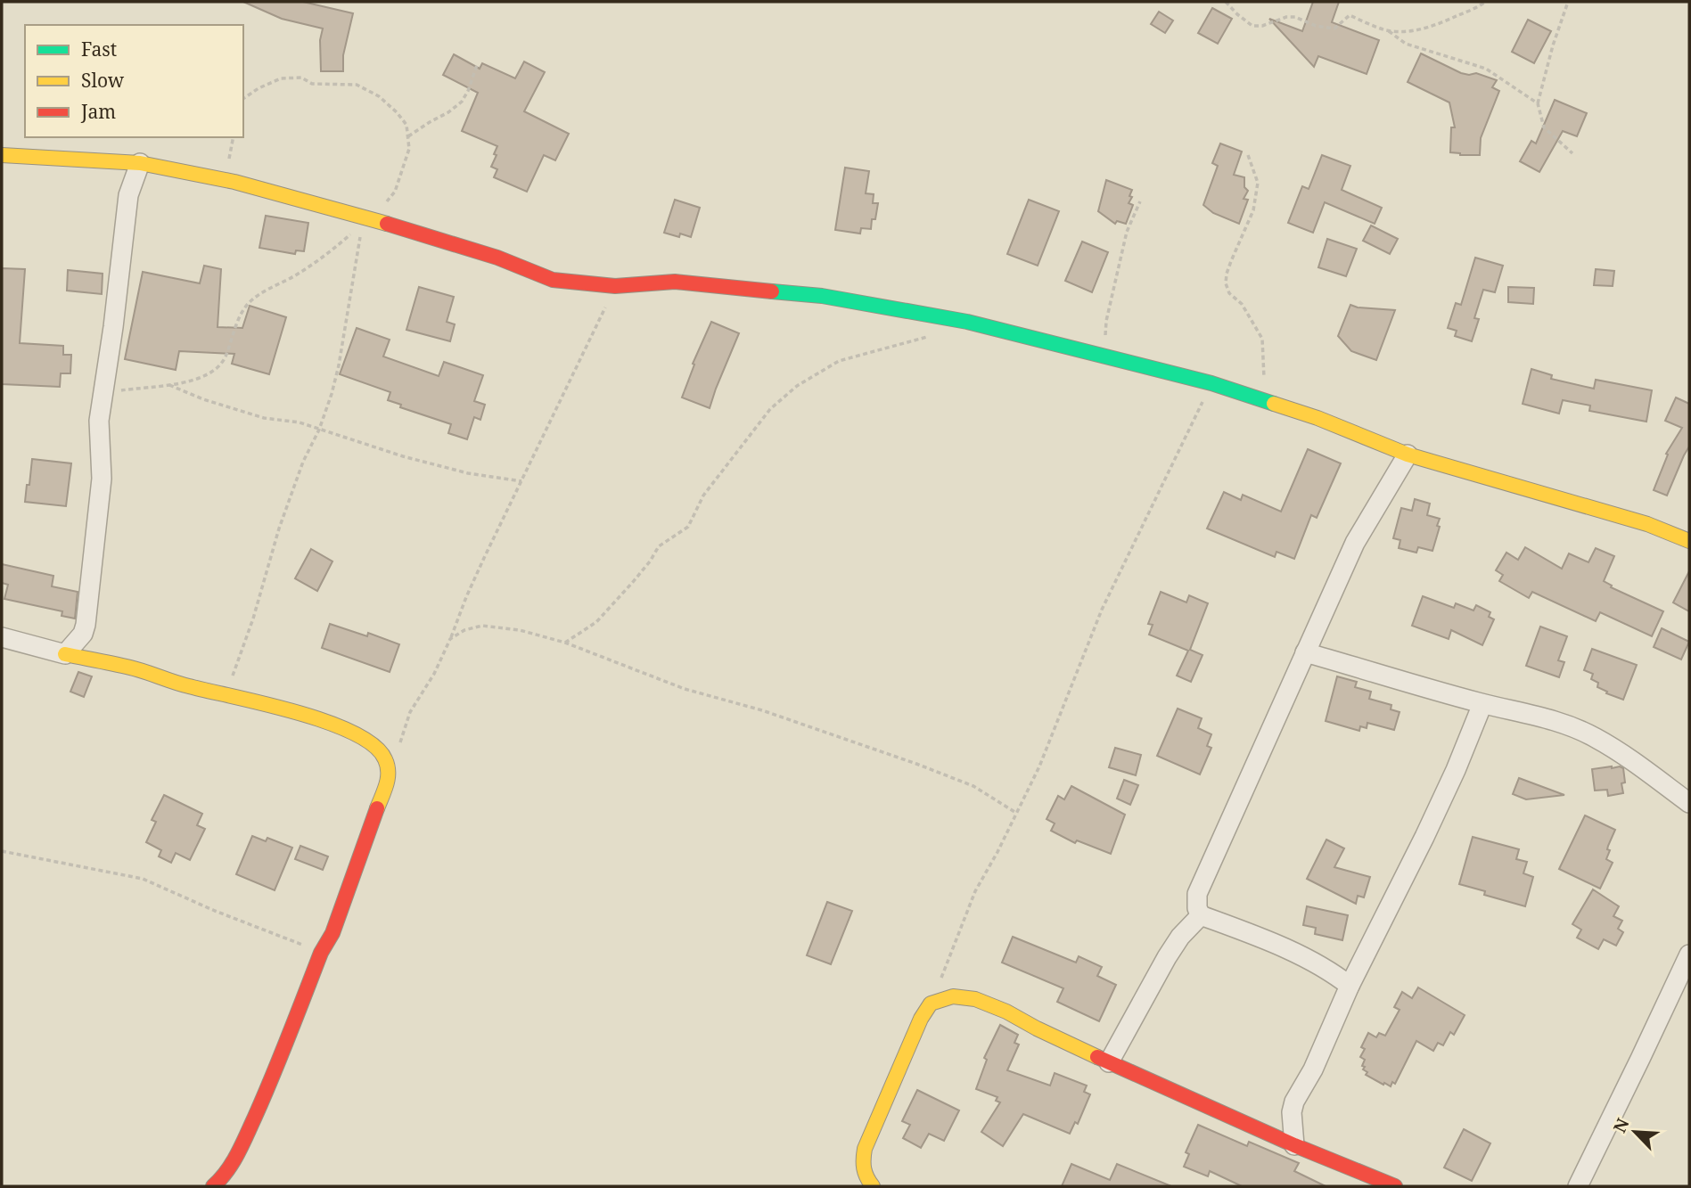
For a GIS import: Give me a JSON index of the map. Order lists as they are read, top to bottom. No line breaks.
{"legend":["Fast","Slow","Jam"],"north":"top left"}
